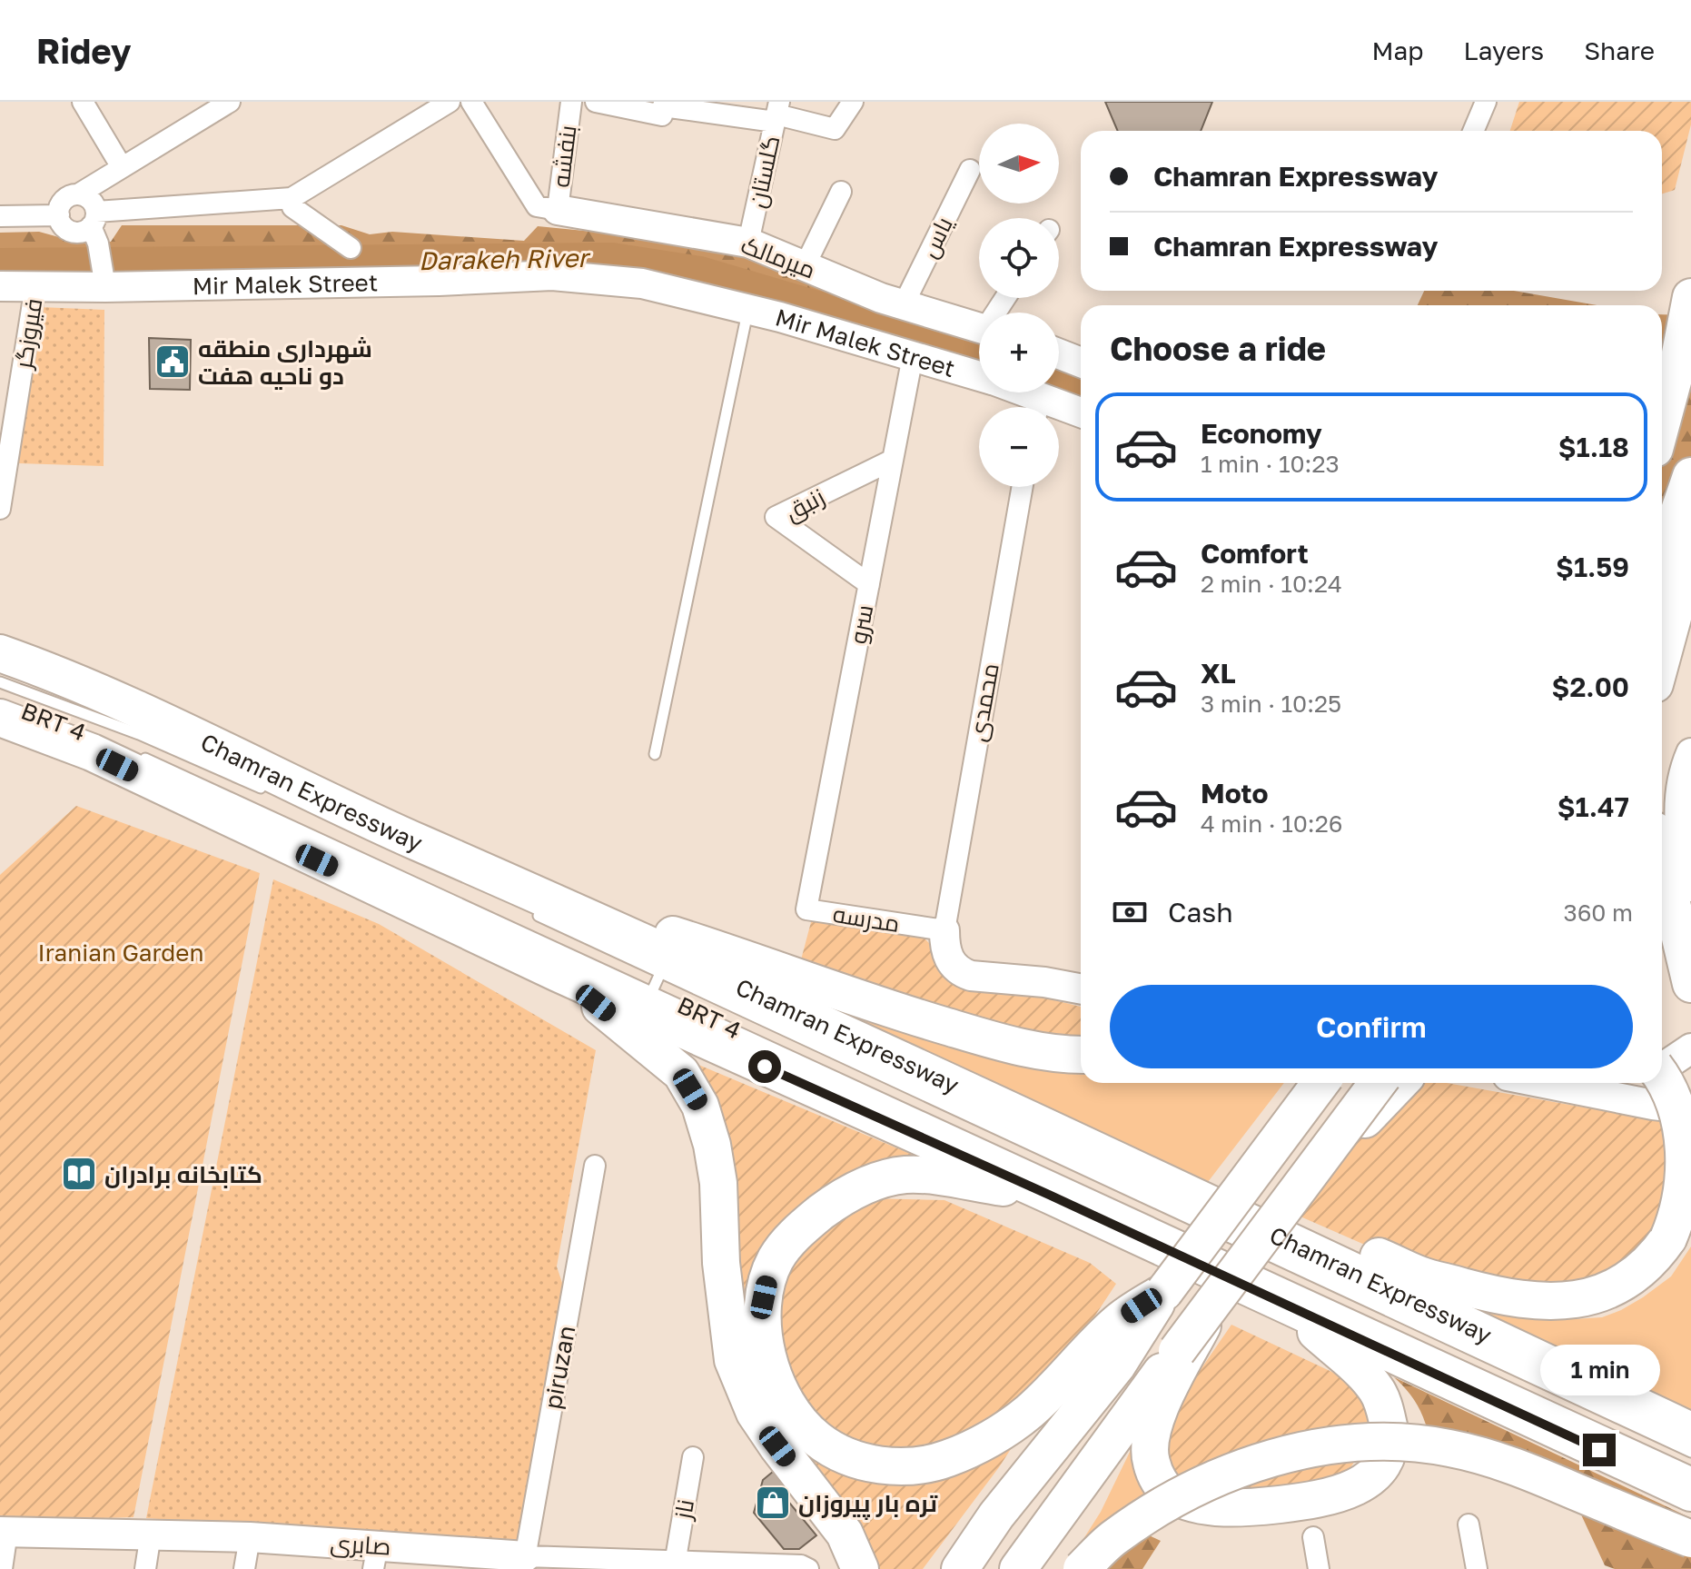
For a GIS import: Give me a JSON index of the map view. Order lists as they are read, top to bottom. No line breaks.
{"streets":{"highway":["Chamran Expressway"],"street":["بنفشه","گلستان","یاس","میرمالک","Mir Malek Street","فیروزگر","زنبق","سرو","محمدی","مدرسه","piruzan","ناز","صابری"],"lane":["BRT 4"]},"crossings":[["بنفشه","میرمالک"],["گلستان","میرمالک"],["یاس","میرمالک"],["Mir Malek Street","فیروزگر"],["Mir Malek Street","سرو"],["زنبق","سرو"],["سرو","مدرسه"],["محمدی","مدرسه"],["BRT 4","Chamran Expressway"],["piruzan","صابری"],["ناز","صابری"]],"water":["Darakeh River"],"parks":["Iranian Garden"],"places":{"public building":["شهرداری منطقه دو ناحیه هفت"],"library":["کتابخانه برادران"],"shop":["تره بار پیروزان"]},"north":"right","page":{"header":"Ridey","nav":["Map","Layers","Share"],"map_buttons":["+","−"],"banner":["Chamran Expressway","Chamran Expressway"],"heading":"Choose a ride","list":[{"name":"Economy","note":"1 min · 10:23","value":"$1.18"},{"name":"Comfort","note":"2 min · 10:24","value":"$1.59"},{"name":"XL","note":"3 min · 10:25","value":"$2.00"},{"name":"Moto","note":"4 min · 10:26","value":"$1.47"}],"pay":["Cash","360 m"],"buttons":"Confirm","bubble":"1 min"}}
